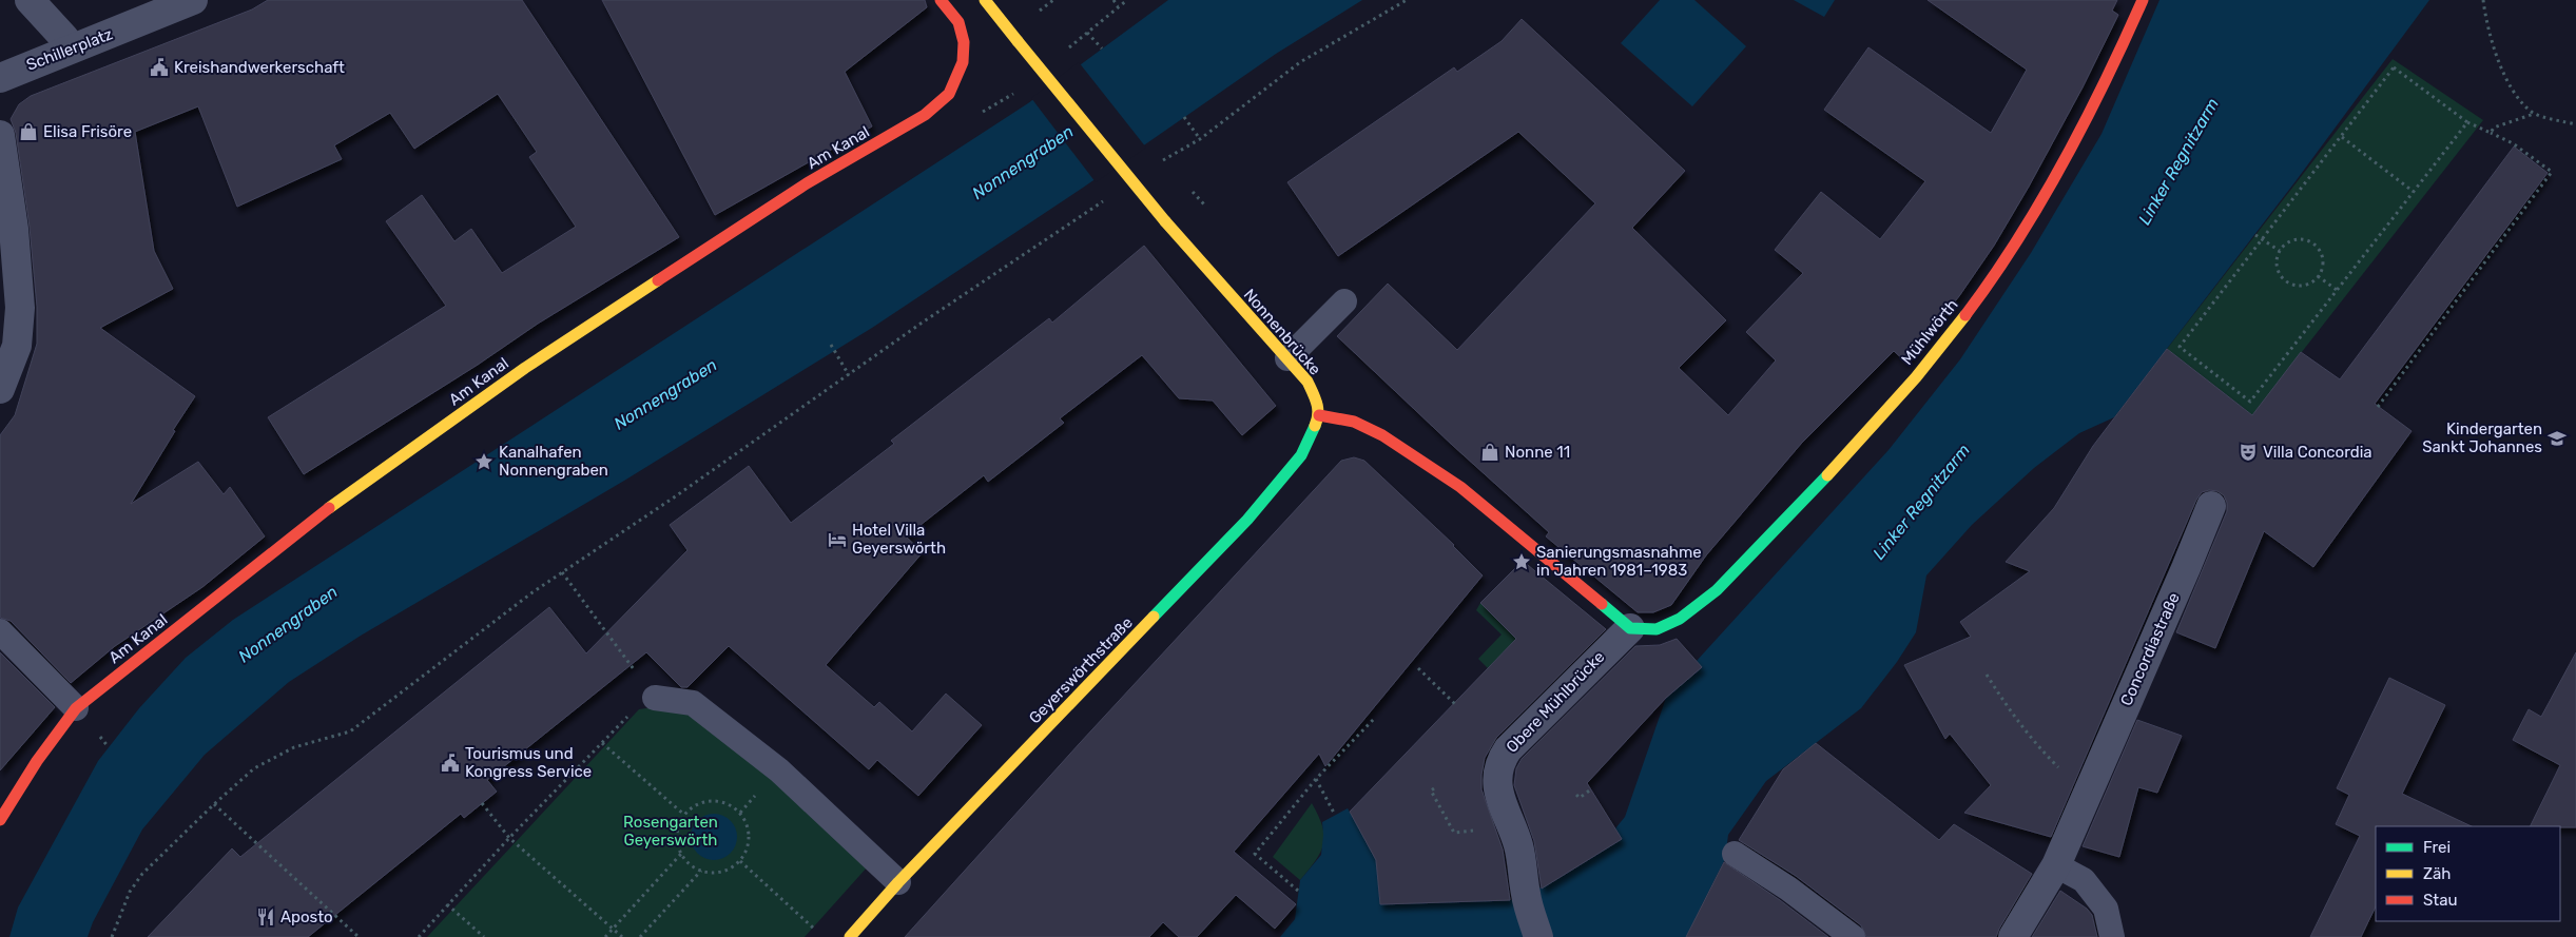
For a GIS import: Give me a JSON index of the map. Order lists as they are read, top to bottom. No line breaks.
{"streets":{"street":["Schillerplatz","Am Kanal","Nonnenbrücke","Mühlwörth","Concordiastraße","Geyerswörthstraße","Obere Mühlbrücke"]},"crossings":[["Nonnenbrücke","Geyerswörthstraße"],["Mühlwörth","Obere Mühlbrücke"]],"water":["Linker Regnitzarm","Nonnengraben"],"parks":["Rosengarten Geyerswörth"],"places":{"public building":["Kreishandwerkerschaft","Tourismus und Kongress Service"],"shop":["Elisa Frisöre","Nonne 11"],"school or university":["Kindergarten Sankt Johannes"],"theatre":["Villa Concordia"],"place":["Kanalhafen Nonnengraben","Sanierungsmasnahme in Jahren 1981–1983"],"hotel":["Hotel Villa Geyerswörth"],"restaurant":["Aposto"]},"legend":["Frei","Zäh","Stau"]}
